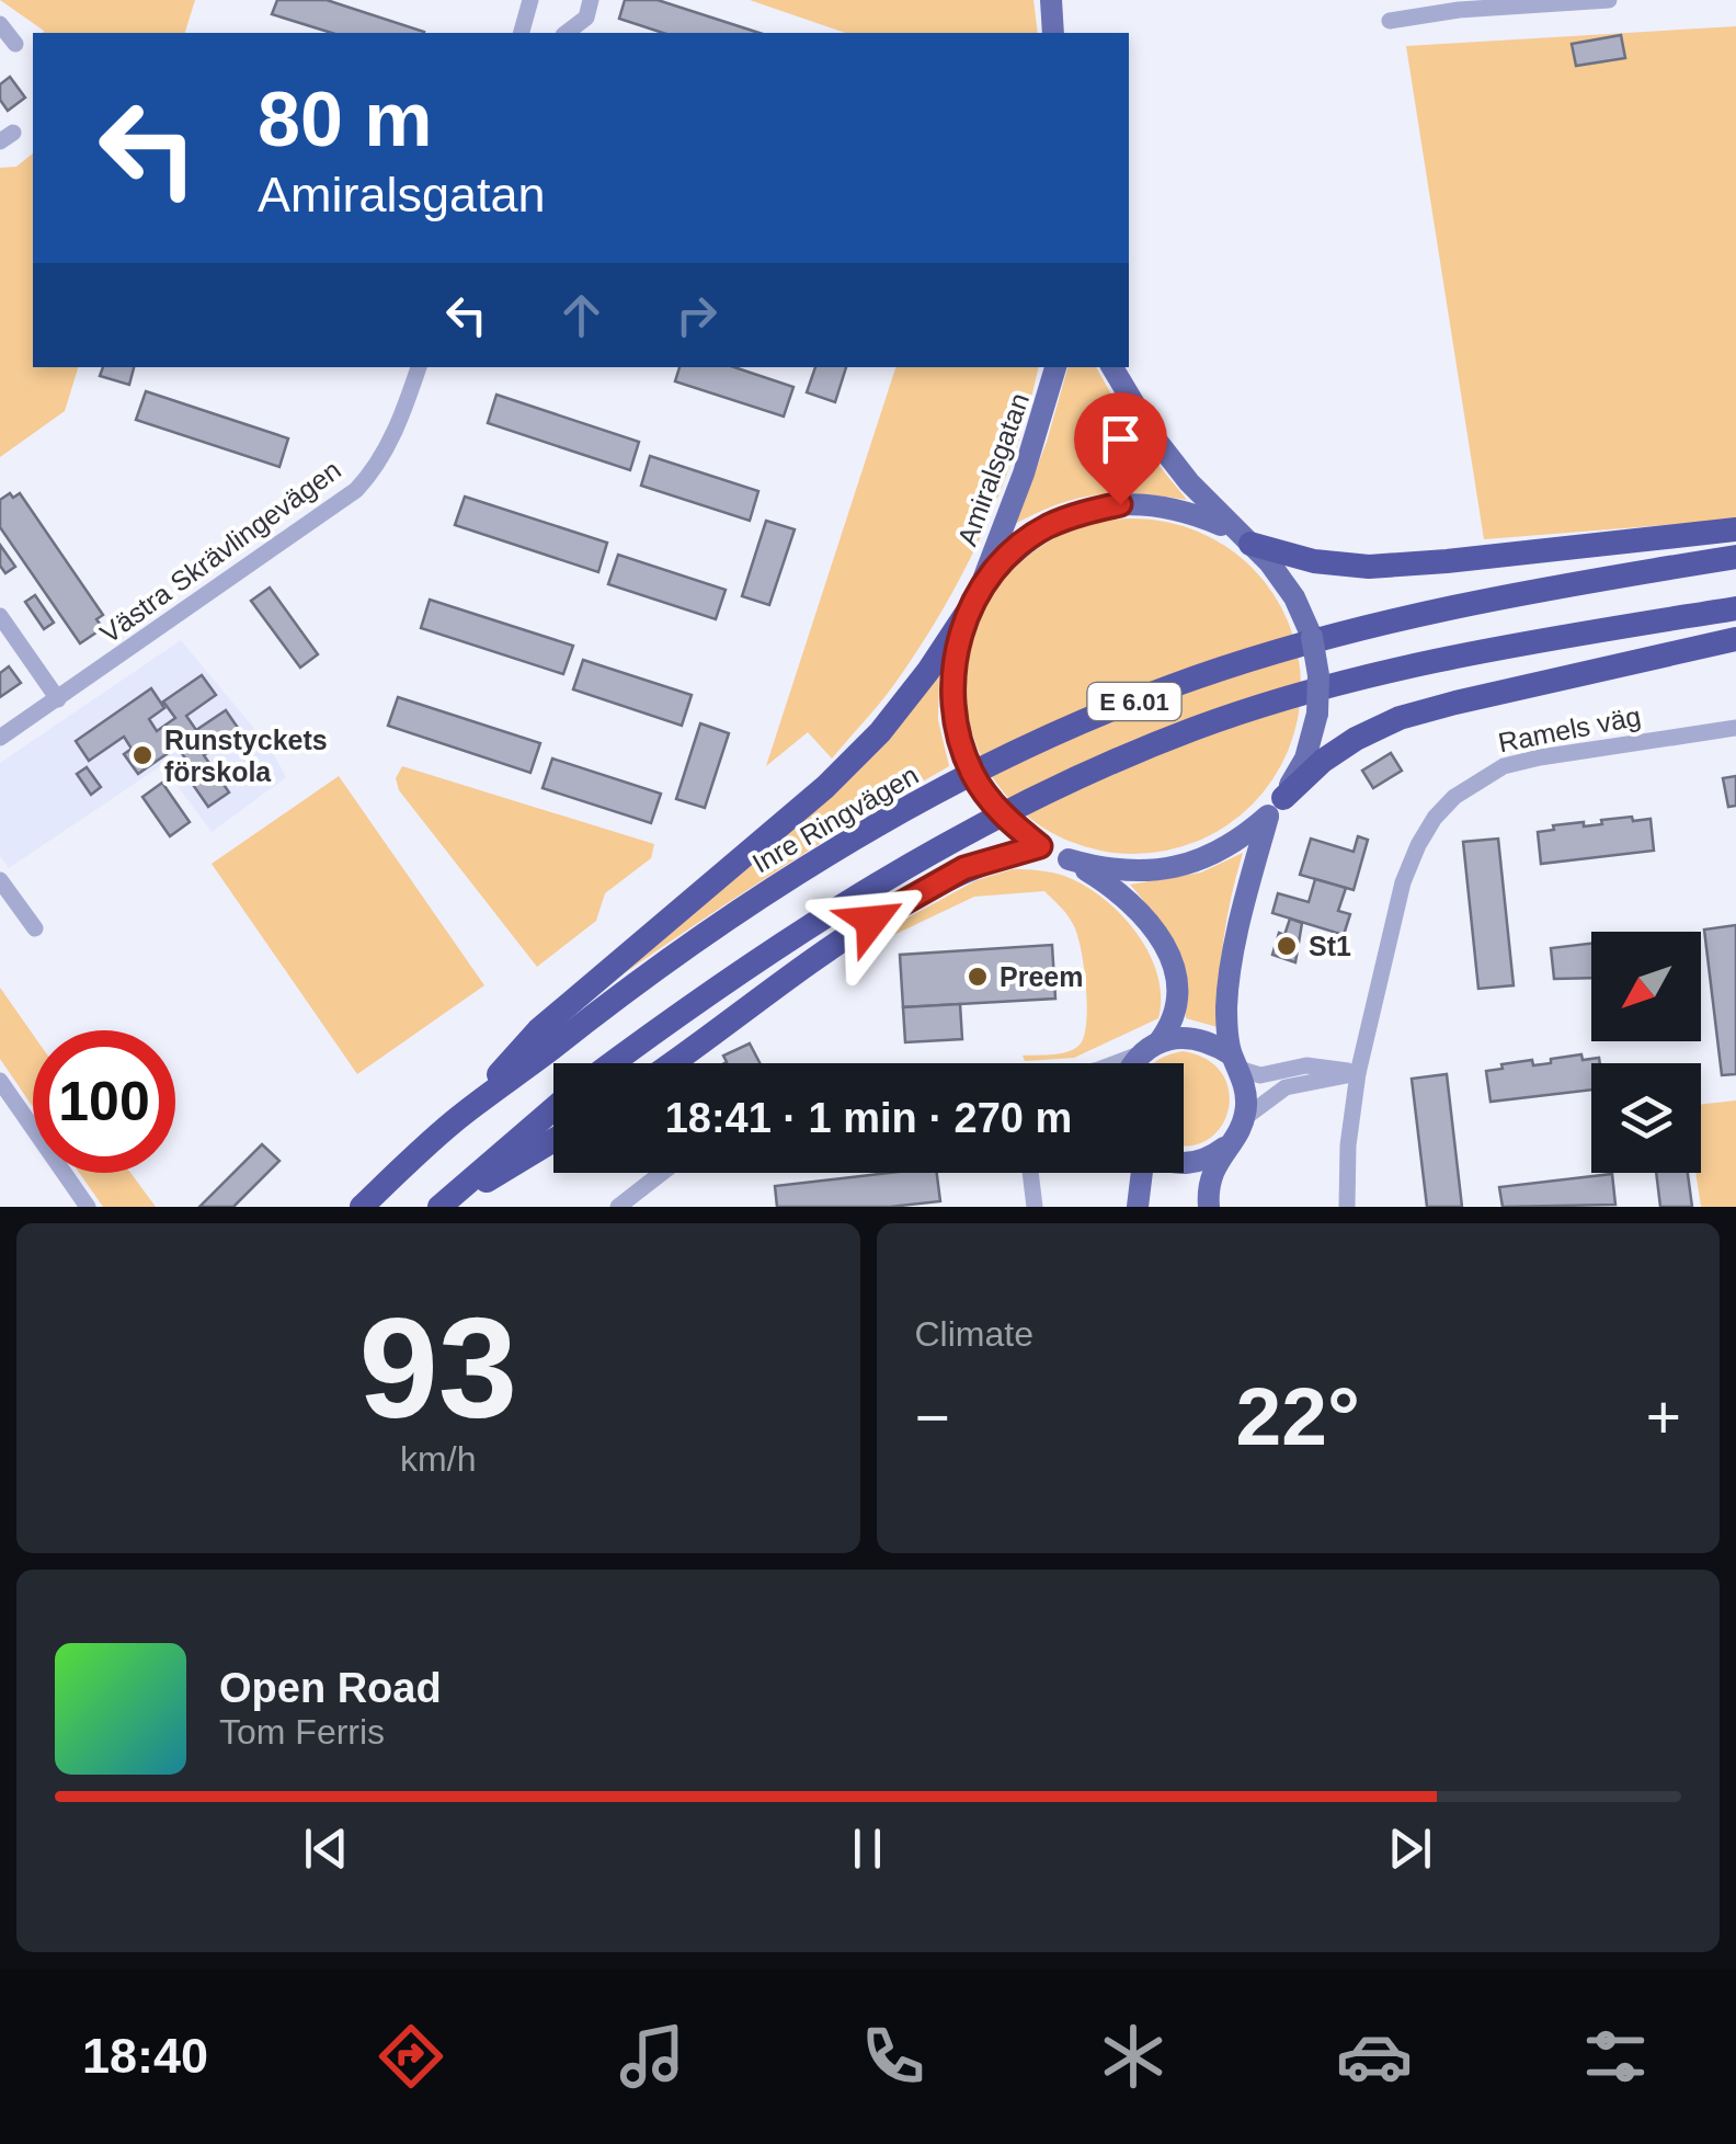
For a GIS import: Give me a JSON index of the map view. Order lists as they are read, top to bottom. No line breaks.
{"streets":{"highway":["E 6.01","Inre Ringvägen"],"main road":["Amiralsgatan"],"street":["Västra Skrävlingevägen","Ramels väg"]},"places":["Runstyckets förskola","St1","Preem"],"north":"bottom left","page":{"turn":["80 m","Amiralsgatan"],"limit":"100","trip":"18:41 · 1 min · 270 m","tile":[["93","km/h"],"Climate"],"heat":["−","22°","+"],"song":["Open Road","Tom Ferris"],"tabs":"18:40"}}
